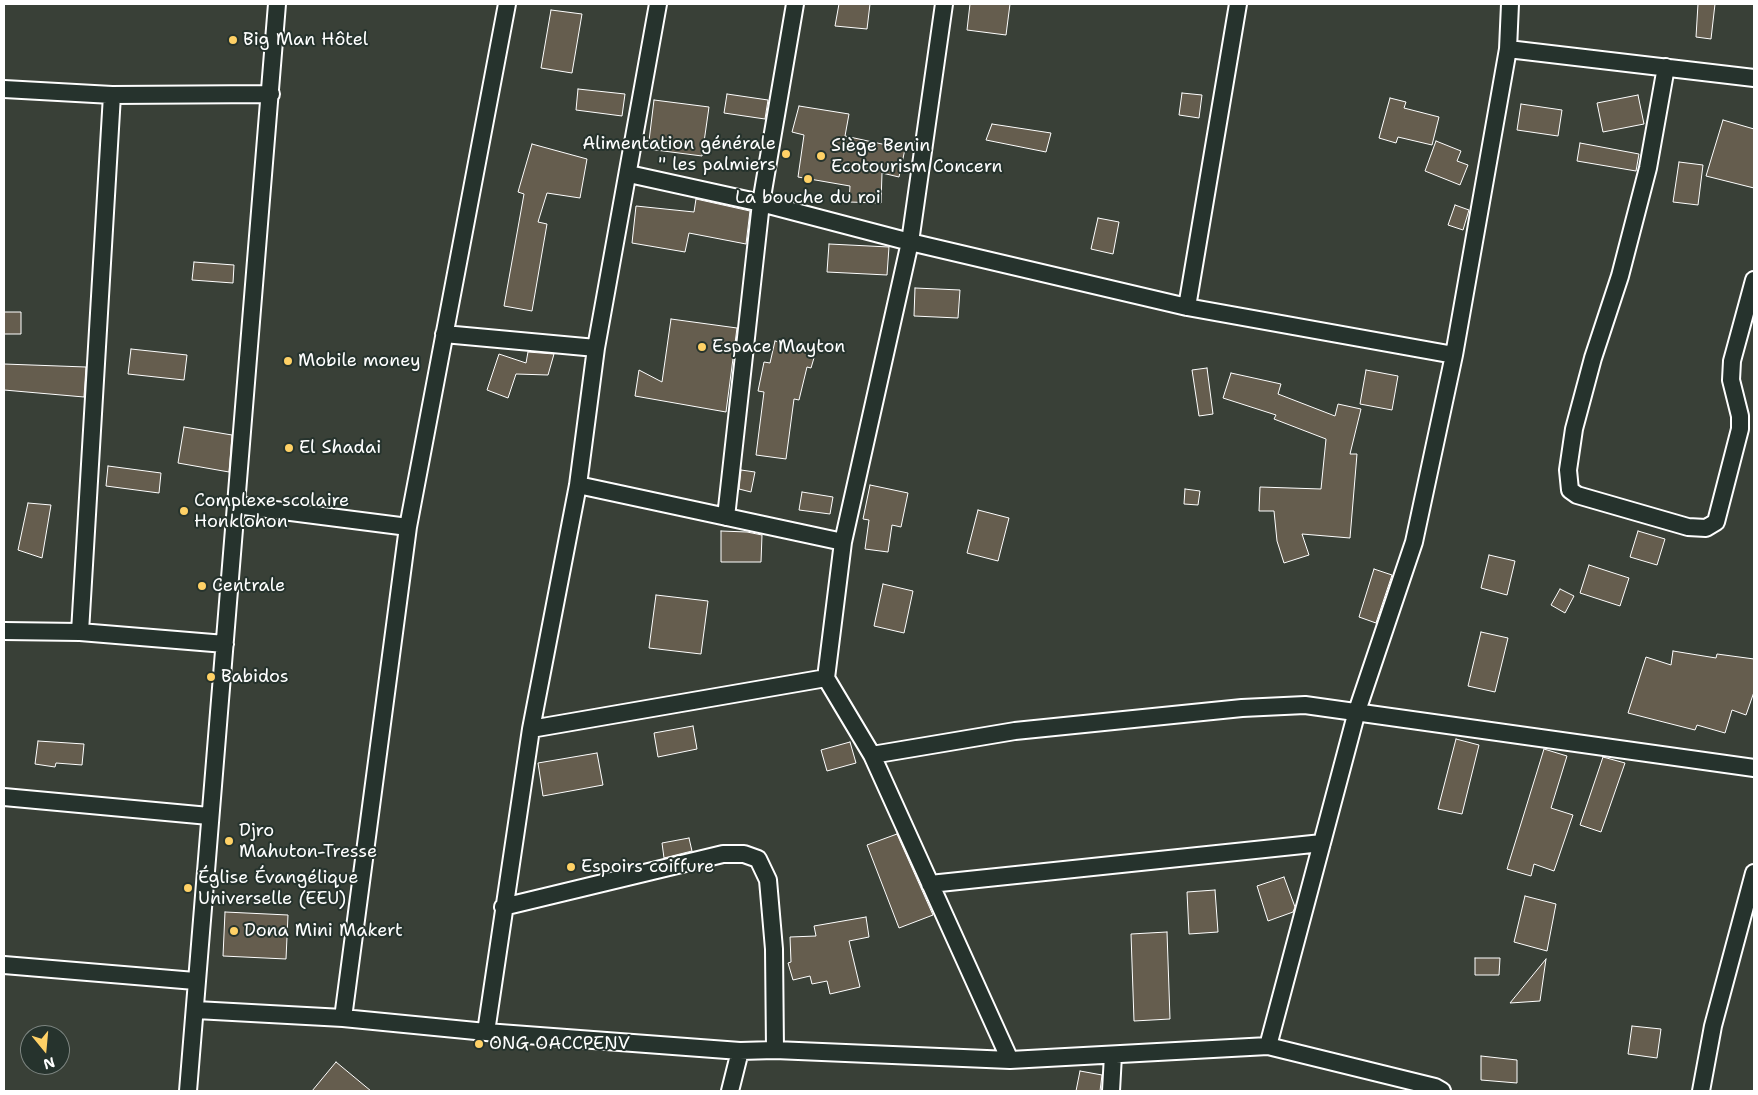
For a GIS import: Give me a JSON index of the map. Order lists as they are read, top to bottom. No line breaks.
{"places":["Big Man Hôtel","Alimentation générale \" les palmiers","Siège Benin Ecotourism Concern","La bouche du roi","Espace Mayton","Mobile money","El Shadai","Complexe scolaire Honklohon","Centrale","Babidos","Djro Mahuton-Tresse","Espoirs coiffure","Église Évangélique Universelle (EEU)","Dona Mini Makert","ONG OACCPENV"],"north":"bottom"}
